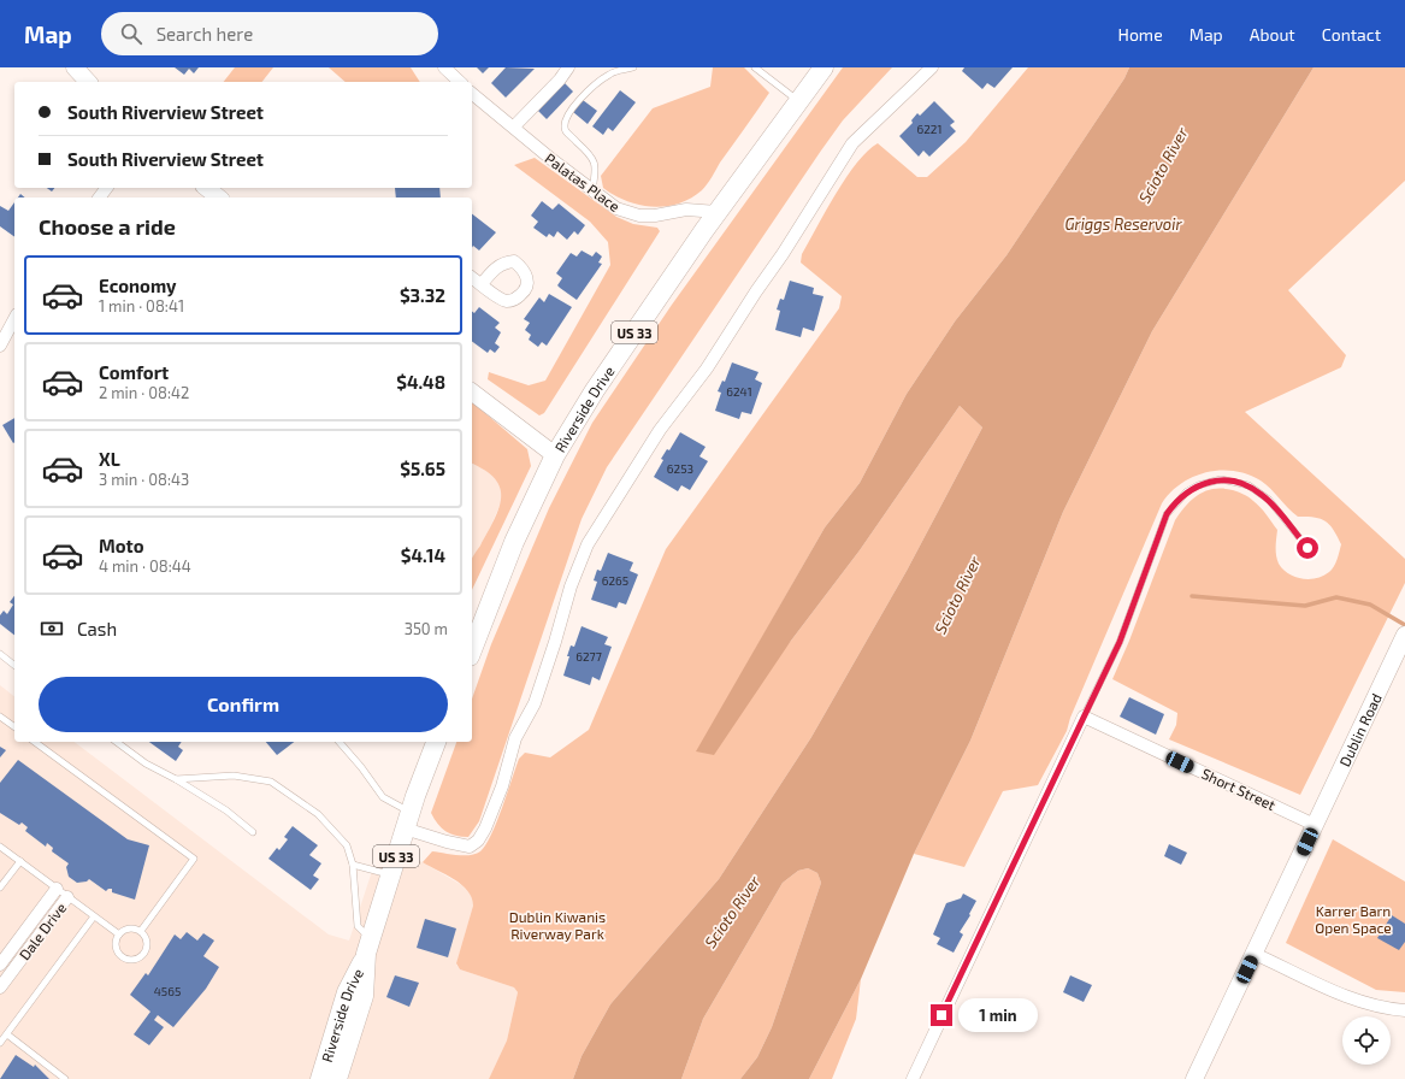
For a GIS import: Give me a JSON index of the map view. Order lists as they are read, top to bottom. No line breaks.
{"streets":{"main road":["US 33","Riverside Drive","Dublin Road"],"street":["Palatas Place","Short Street","Dale Drive"]},"crossings":[["Palatas Place","Riverside Drive"],["US 33","Riverside Drive"],["Dublin Road","Short Street"]],"water":["Scioto River","Griggs Reservoir"],"parks":["Karrer Barn Open Space","Dublin Kiwanis Riverway Park"],"house_numbers":["6221","6241","6253","6265","6277","4565"],"page":{"header":"Map","search":"Search here","nav":["Home","Map","About","Contact"],"banner":["South Riverview Street","South Riverview Street"],"heading":"Choose a ride","list":[{"name":"Economy","note":"1 min · 08:41","value":"$3.32"},{"name":"Comfort","note":"2 min · 08:42","value":"$4.48"},{"name":"XL","note":"3 min · 08:43","value":"$5.65"},{"name":"Moto","note":"4 min · 08:44","value":"$4.14"}],"pay":["Cash","350 m"],"buttons":"Confirm","bubble":"1 min"}}
